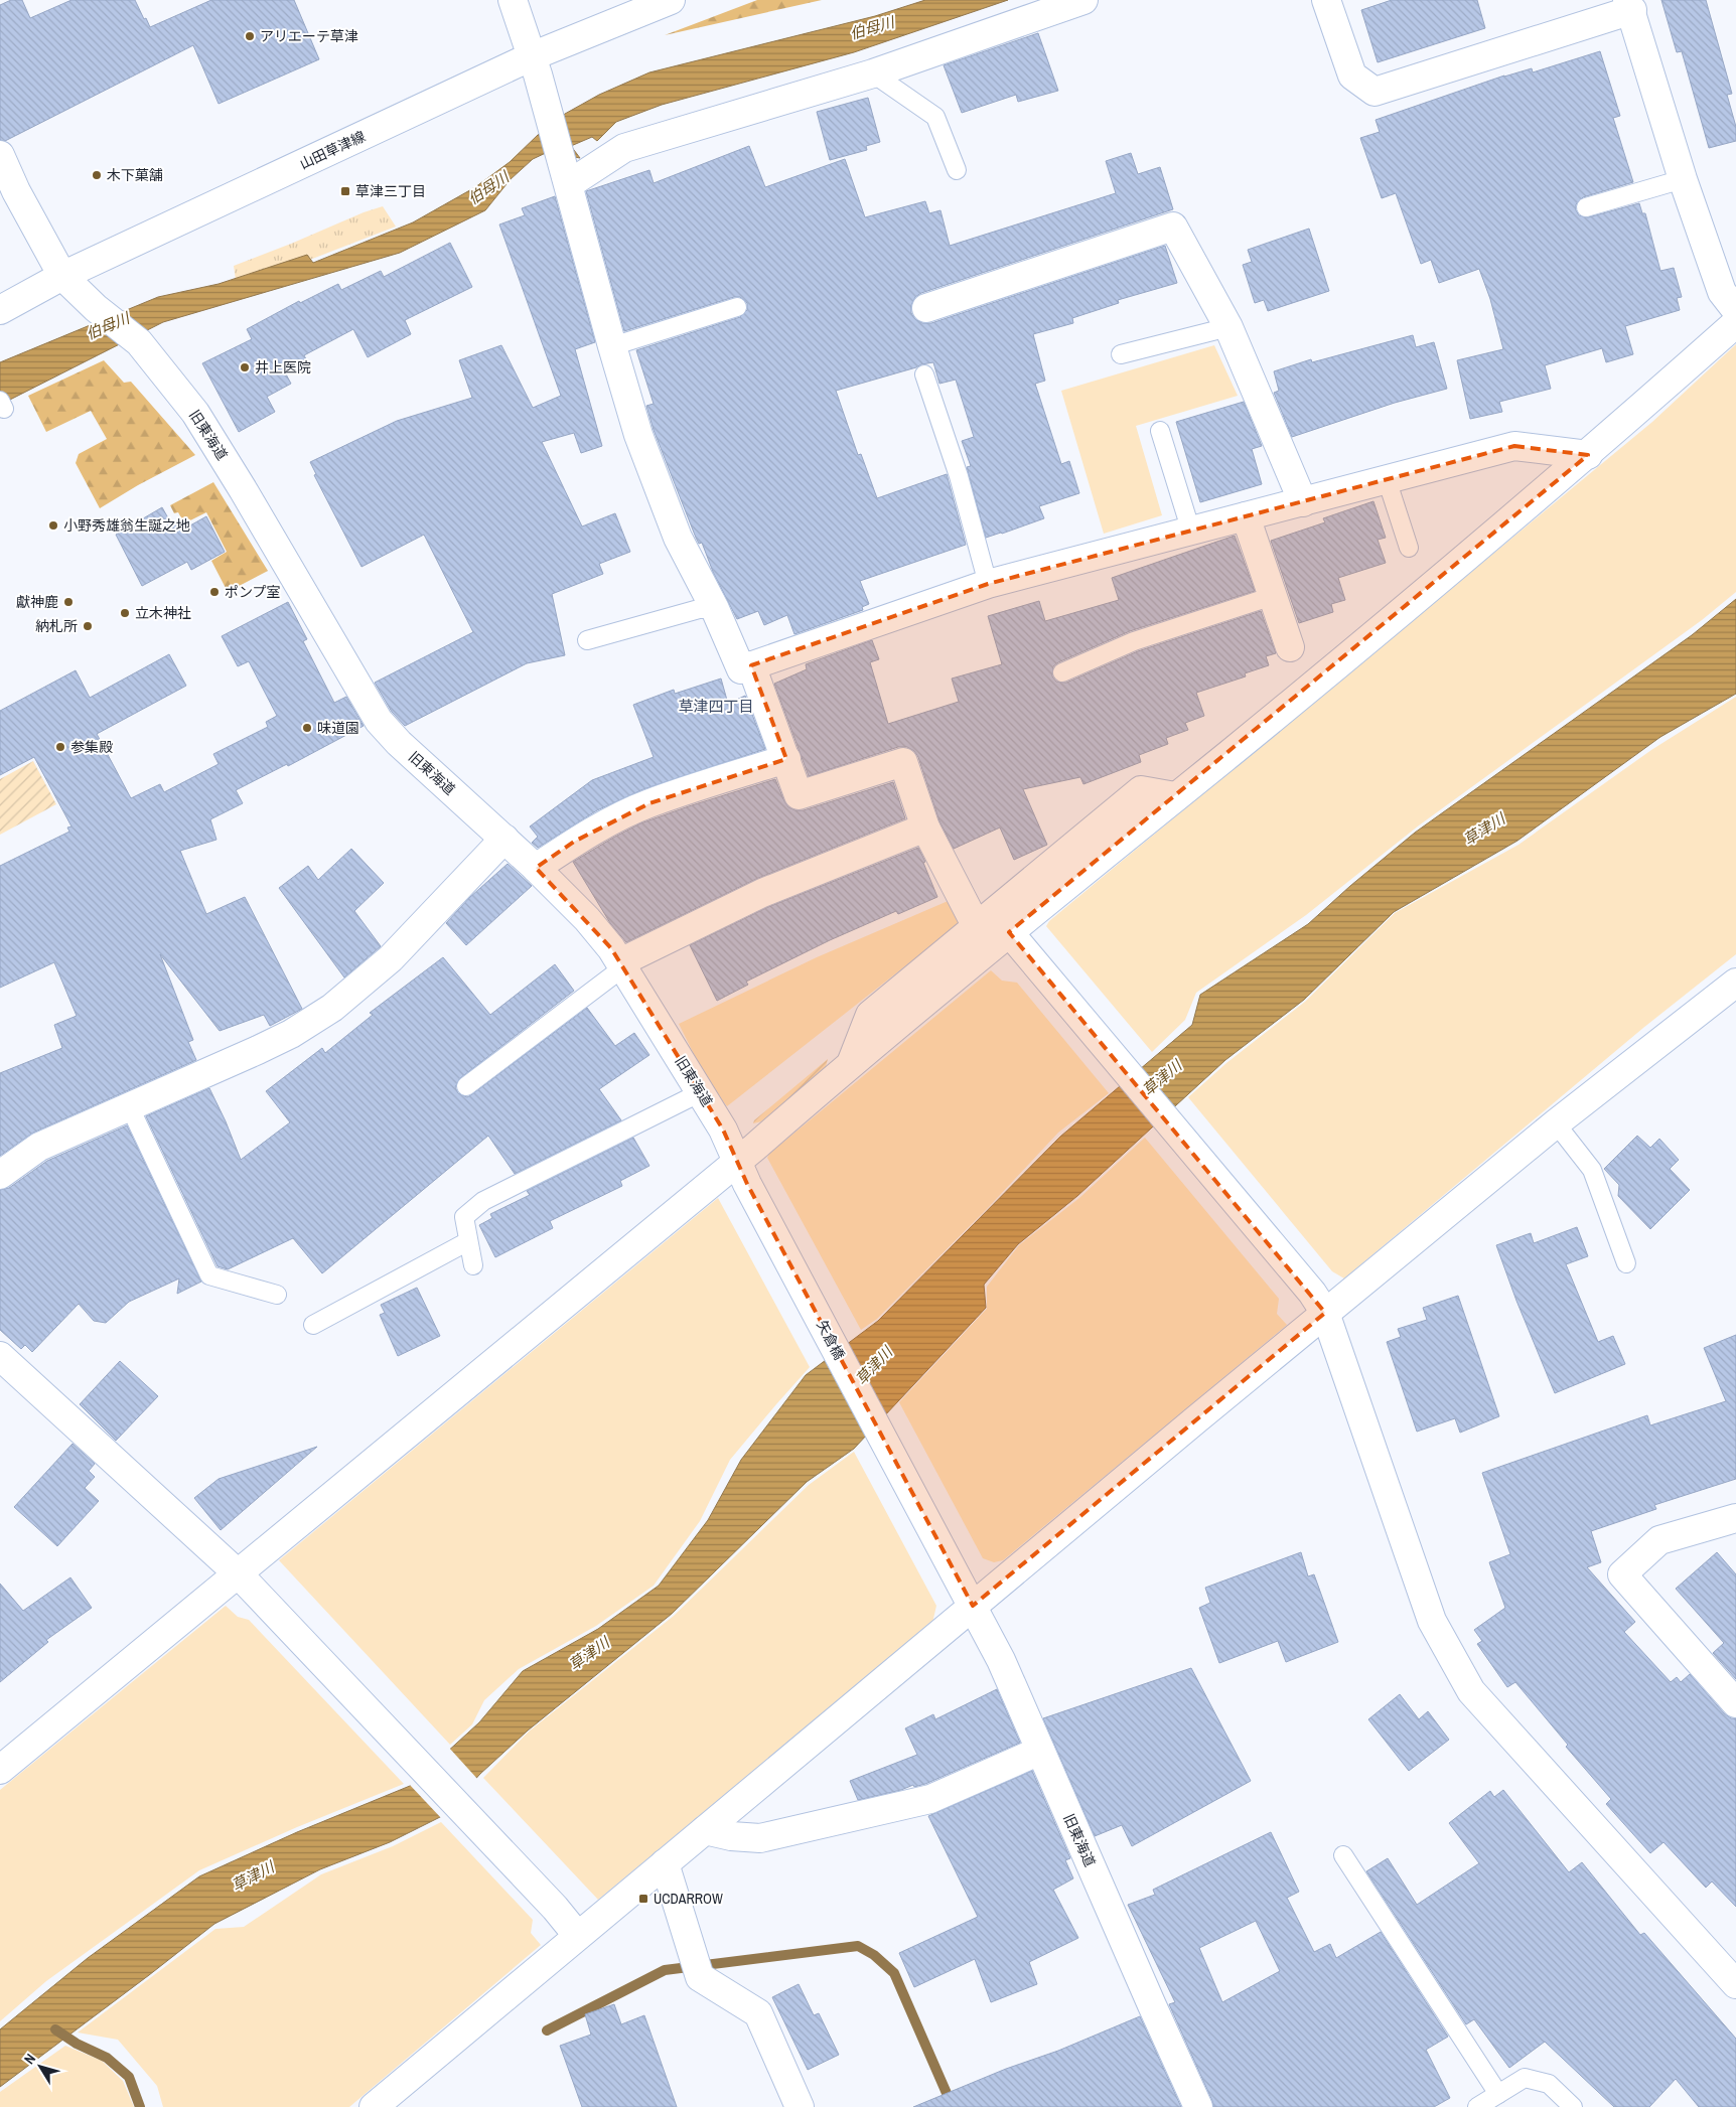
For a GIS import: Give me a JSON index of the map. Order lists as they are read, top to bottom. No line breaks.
{"streets":{"street":["山田草津線","旧東海道","矢倉橋"]},"crossings":[["山田草津線","旧東海道"],["旧東海道","矢倉橋"]],"districts":["草津四丁目"],"water":["伯母川","草津川"],"places":{"other":["アリエーテ草津","木下菓舗","井上医院","小野秀雄翁生誕之地","ポンプ室","獻神鹿","立木神社","納札所","味道園","参集殿"],"transit":["草津三丁目","UCDARROW"]},"north":"top left"}
